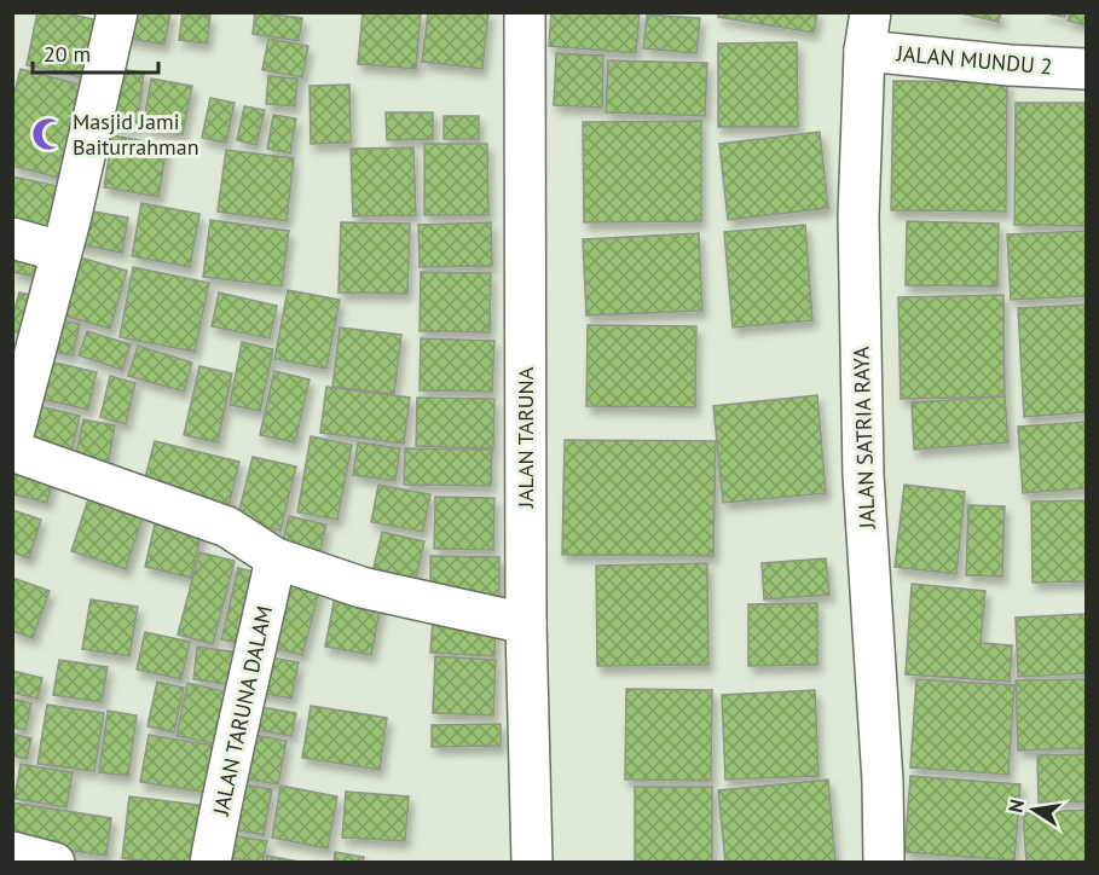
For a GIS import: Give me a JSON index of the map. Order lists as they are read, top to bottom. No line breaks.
{"streets":{"street":["JALAN MUNDU 2","JALAN TARUNA","JALAN SATRIA RAYA","JALAN TARUNA DALAM"]},"crossings":[["JALAN MUNDU 2","JALAN SATRIA RAYA"]],"places":{"mosque":["Masjid Jami Baiturrahman"]},"scale_bar":"20 m","north":"left"}
